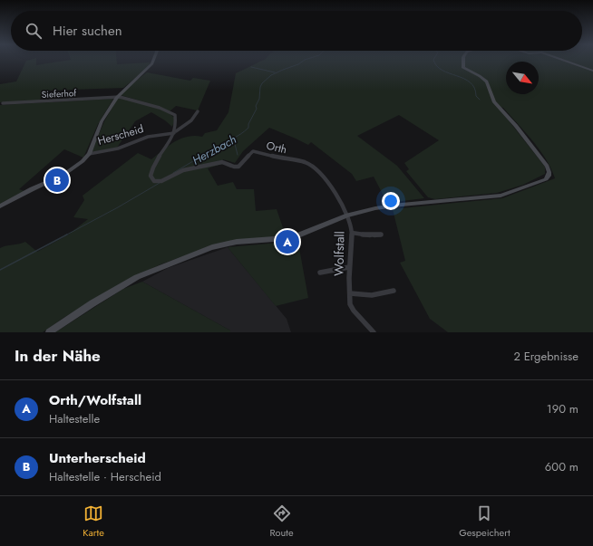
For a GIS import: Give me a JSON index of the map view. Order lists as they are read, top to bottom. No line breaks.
{"streets":{"main road":["Herscheid"],"street":["Sieferhof","Orth","Wolfstall"]},"crossings":[["Herscheid","Orth"],["Orth","Wolfstall"]],"water":["Herzbach"],"north":"bottom right","page":{"search":"Hier suchen","pins":["B","A"],"heading":["In der Nähe","2 Ergebnisse"],"list":[{"mark":"A","name":"Orth/Wolfstall","note":"Haltestelle","value":"190 m"},{"mark":"B","name":"Unterherscheid","note":"Haltestelle · Herscheid","value":"600 m"}],"nav":["Karte","Route","Gespeichert"]}}
